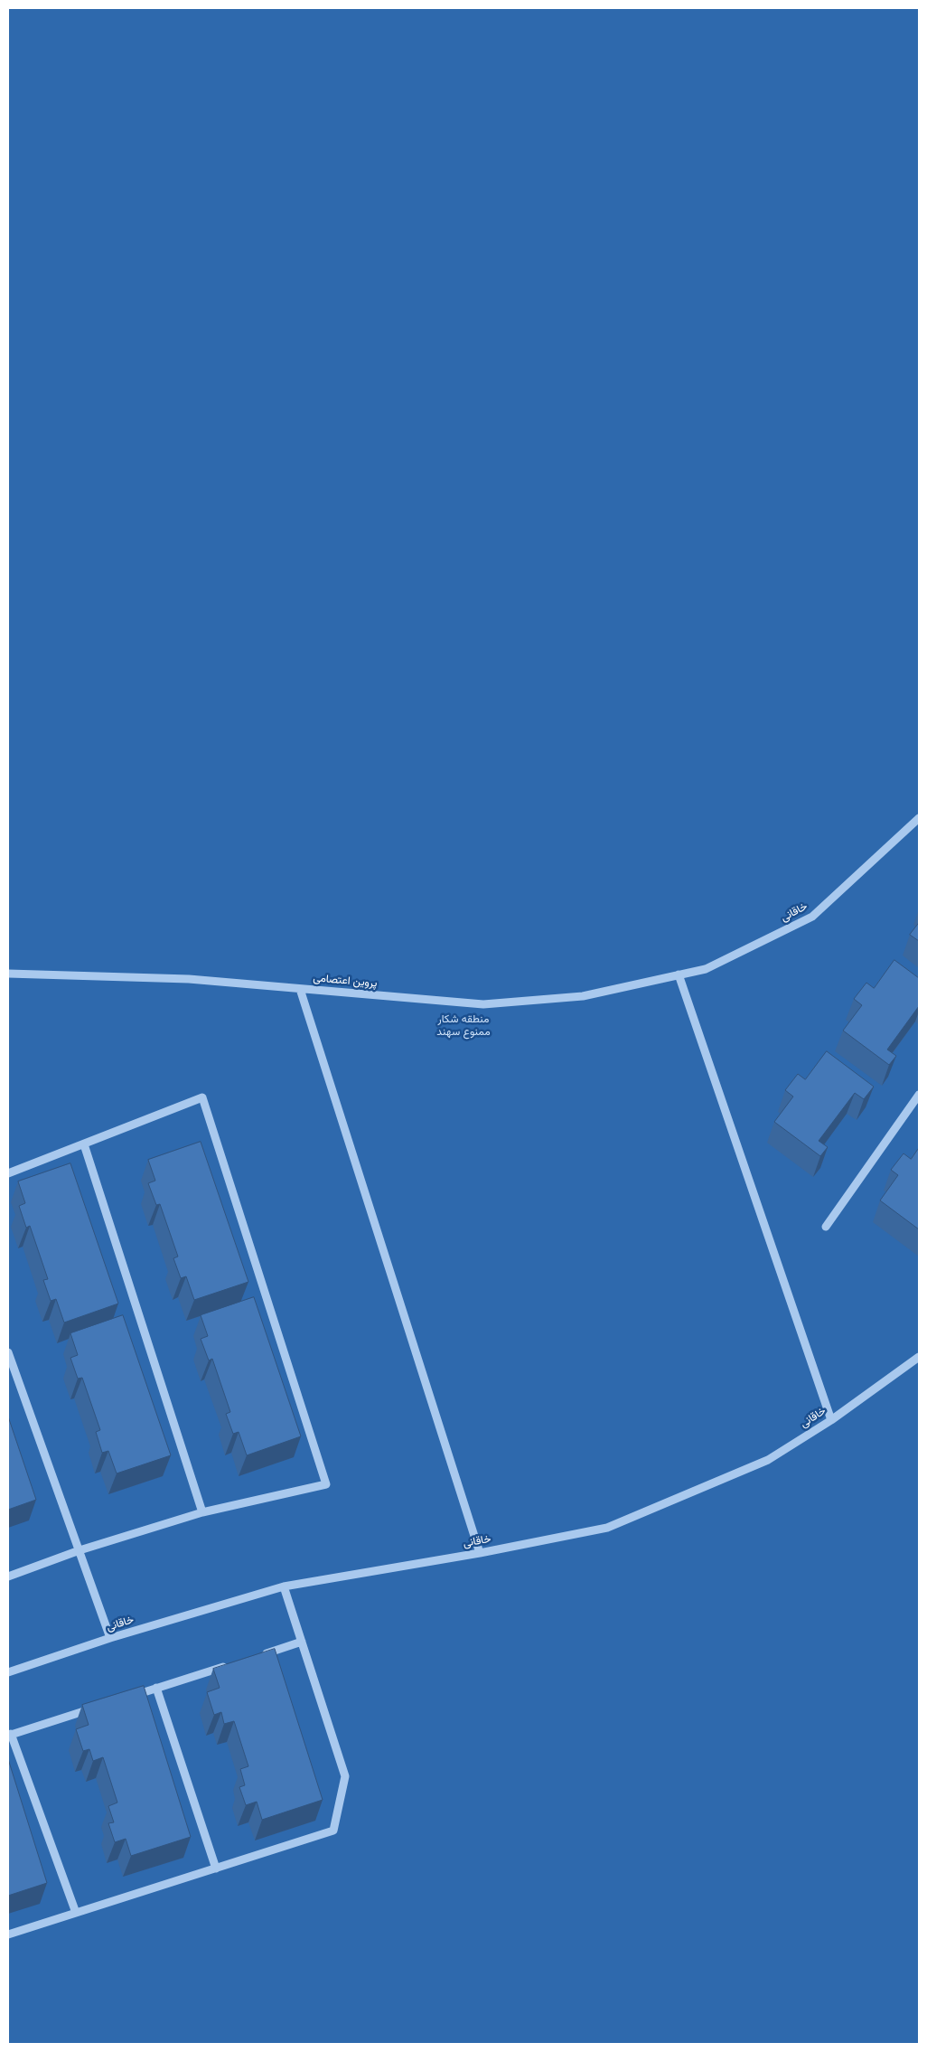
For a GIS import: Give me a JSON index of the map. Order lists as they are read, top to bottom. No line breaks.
{"streets":{"street":["خاقانی","پروین اعتصامی"]},"crossings":[["خاقانی","پروین اعتصامی"]],"parks":["منطقه شکار ممنوع سهند"]}
